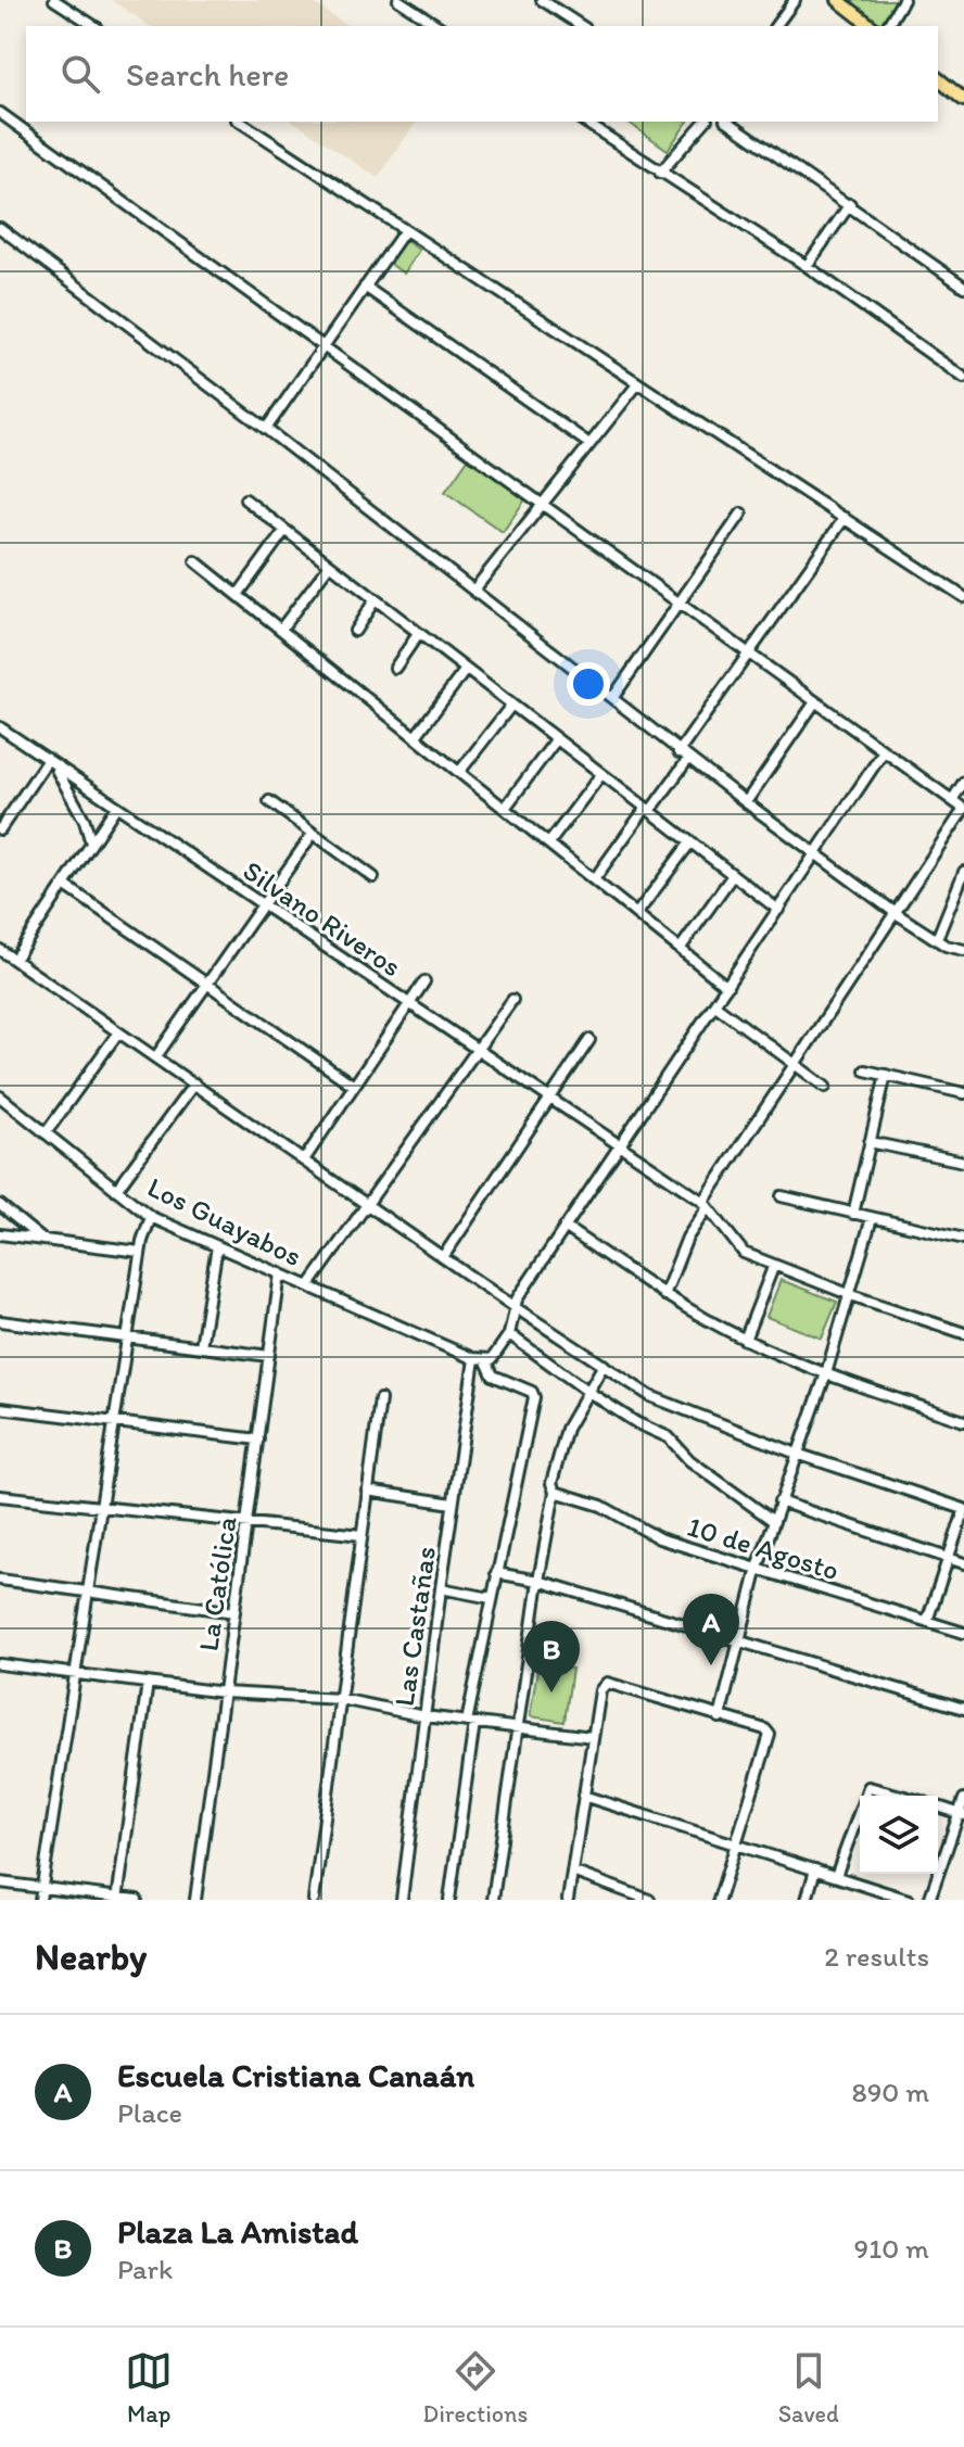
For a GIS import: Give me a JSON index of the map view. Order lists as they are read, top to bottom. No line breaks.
{"streets":{"street":["Silvano Riveros","Los Guayabos","10 de Agosto","La Católica","Las Castañas"]},"crossings":[["Los Guayabos","La Católica"],["Los Guayabos","Las Castañas"]],"page":{"search":"Search here","pins":["A","B"],"heading":["Nearby","2 results"],"list":[{"mark":"A","name":"Escuela Cristiana Canaán","note":"Place","value":"890 m"},{"mark":"B","name":"Plaza La Amistad","note":"Park","value":"910 m"}],"nav":["Map","Directions","Saved"]}}
